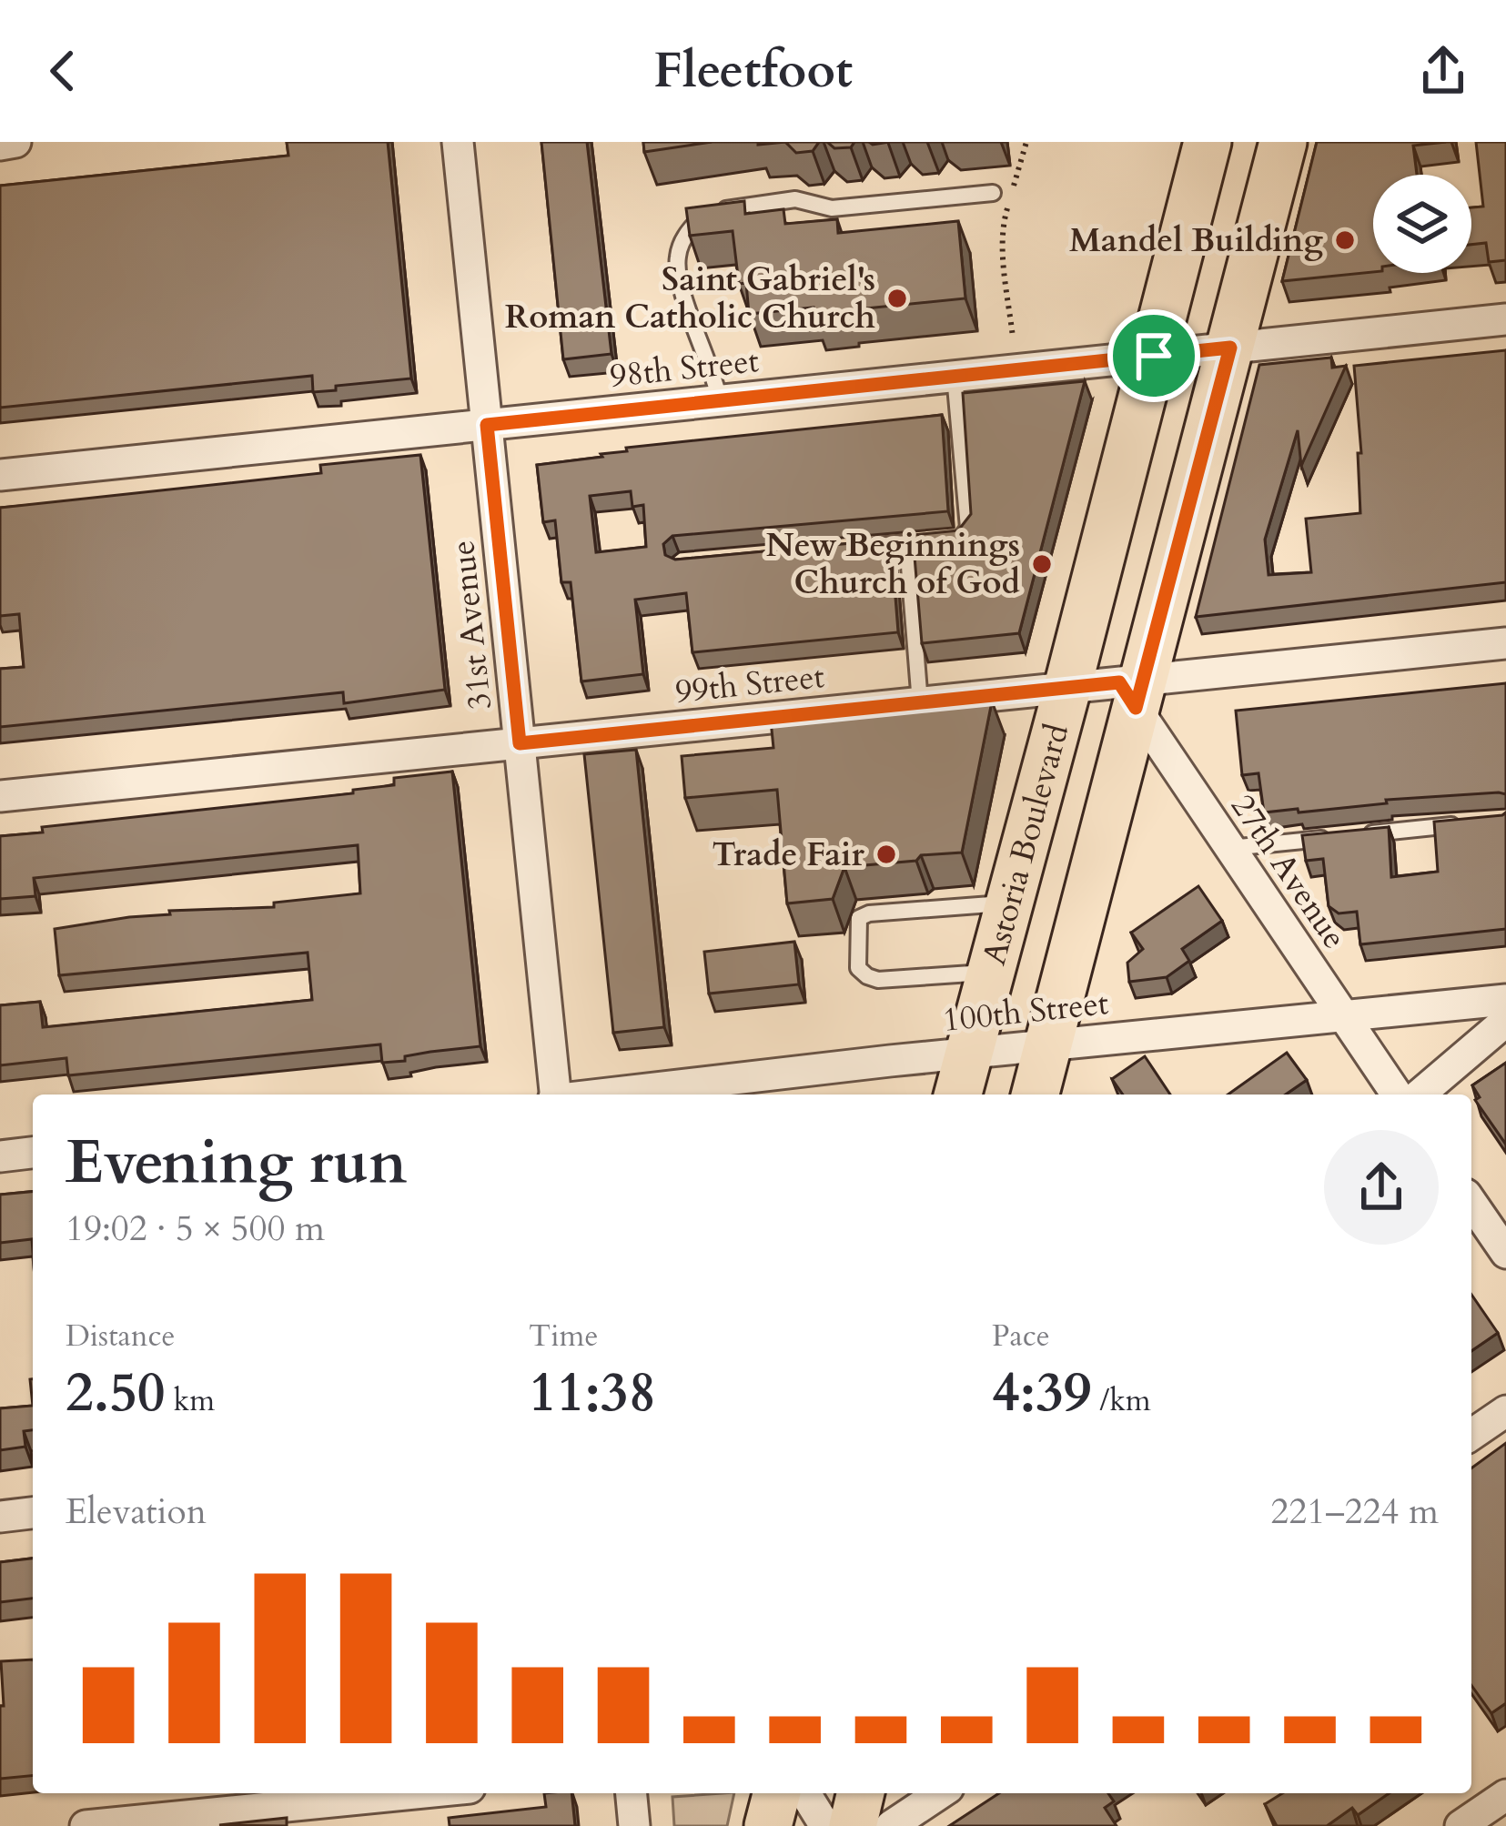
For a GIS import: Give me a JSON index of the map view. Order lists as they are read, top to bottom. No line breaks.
{"streets":{"main road":["Astoria Boulevard"],"street":["98th Street","31st Avenue","99th Street","27th Avenue","100th Street"]},"crossings":[["98th Street","31st Avenue"],["98th Street","Astoria Boulevard"],["31st Avenue","99th Street"],["99th Street","Astoria Boulevard"],["99th Street","27th Avenue"],["Astoria Boulevard","100th Street"],["27th Avenue","100th Street"]],"places":["Mandel Building","Saint Gabriel's Roman Catholic Church","New Beginnings Church of God","Trade Fair"],"page":{"header":"Fleetfoot","heading":["Evening run","19:02 · 5 × 500 m"],"stats":[["Distance","2.50 km"],["Time","11:38"],["Pace","4:39 /km"]],"chart":["Elevation","221–224 m"]}}
